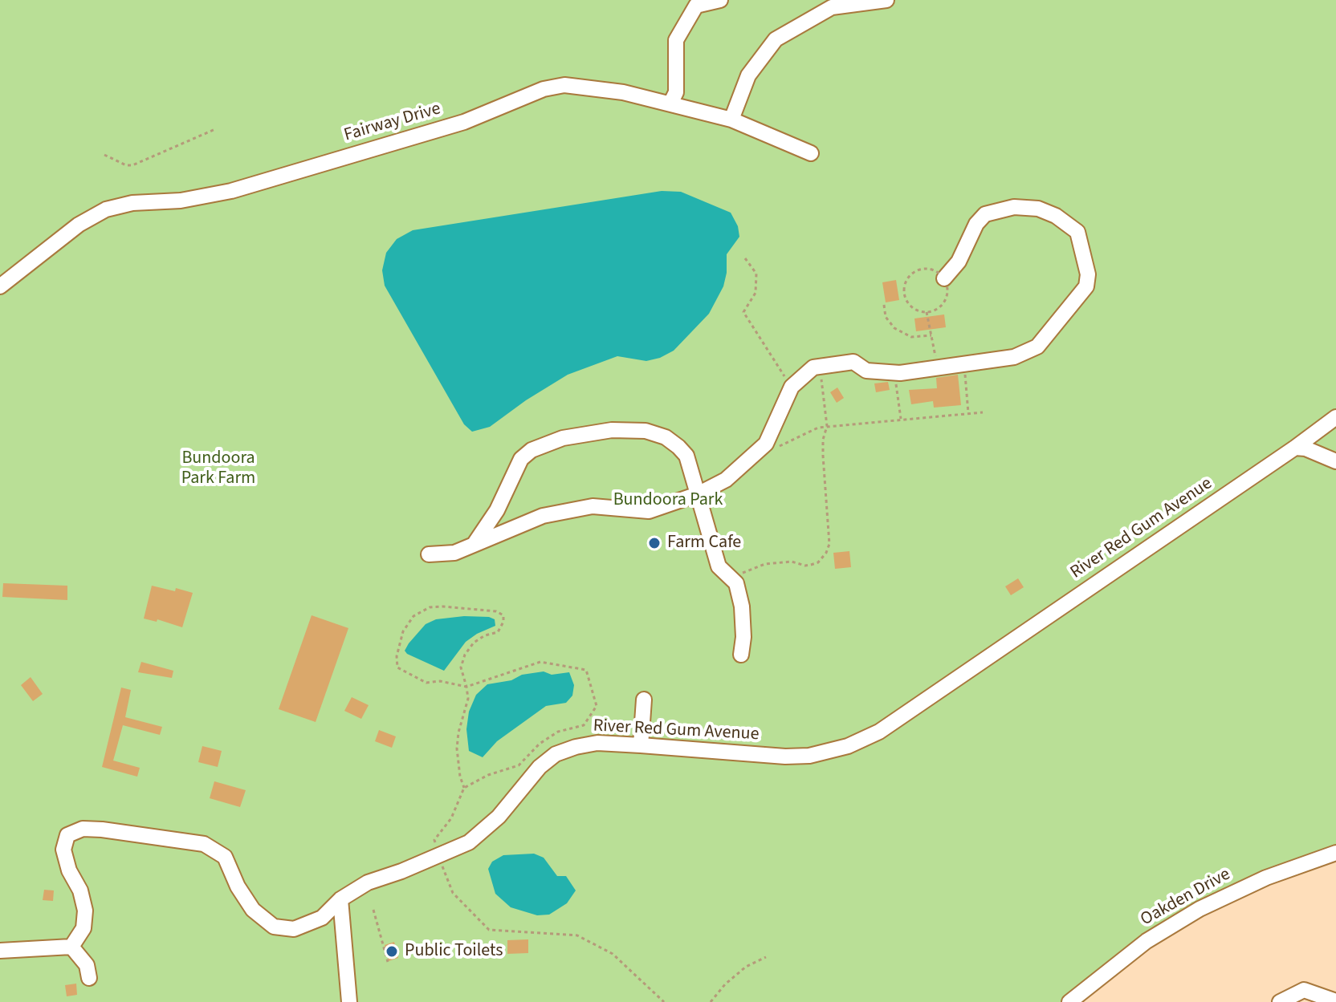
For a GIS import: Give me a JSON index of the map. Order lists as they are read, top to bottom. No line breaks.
{"streets":{"street":["Fairway Drive","River Red Gum Avenue","Oakden Drive"]},"parks":["Bundoora Park Farm","Bundoora Park"],"places":["Farm Cafe","Public Toilets"]}
